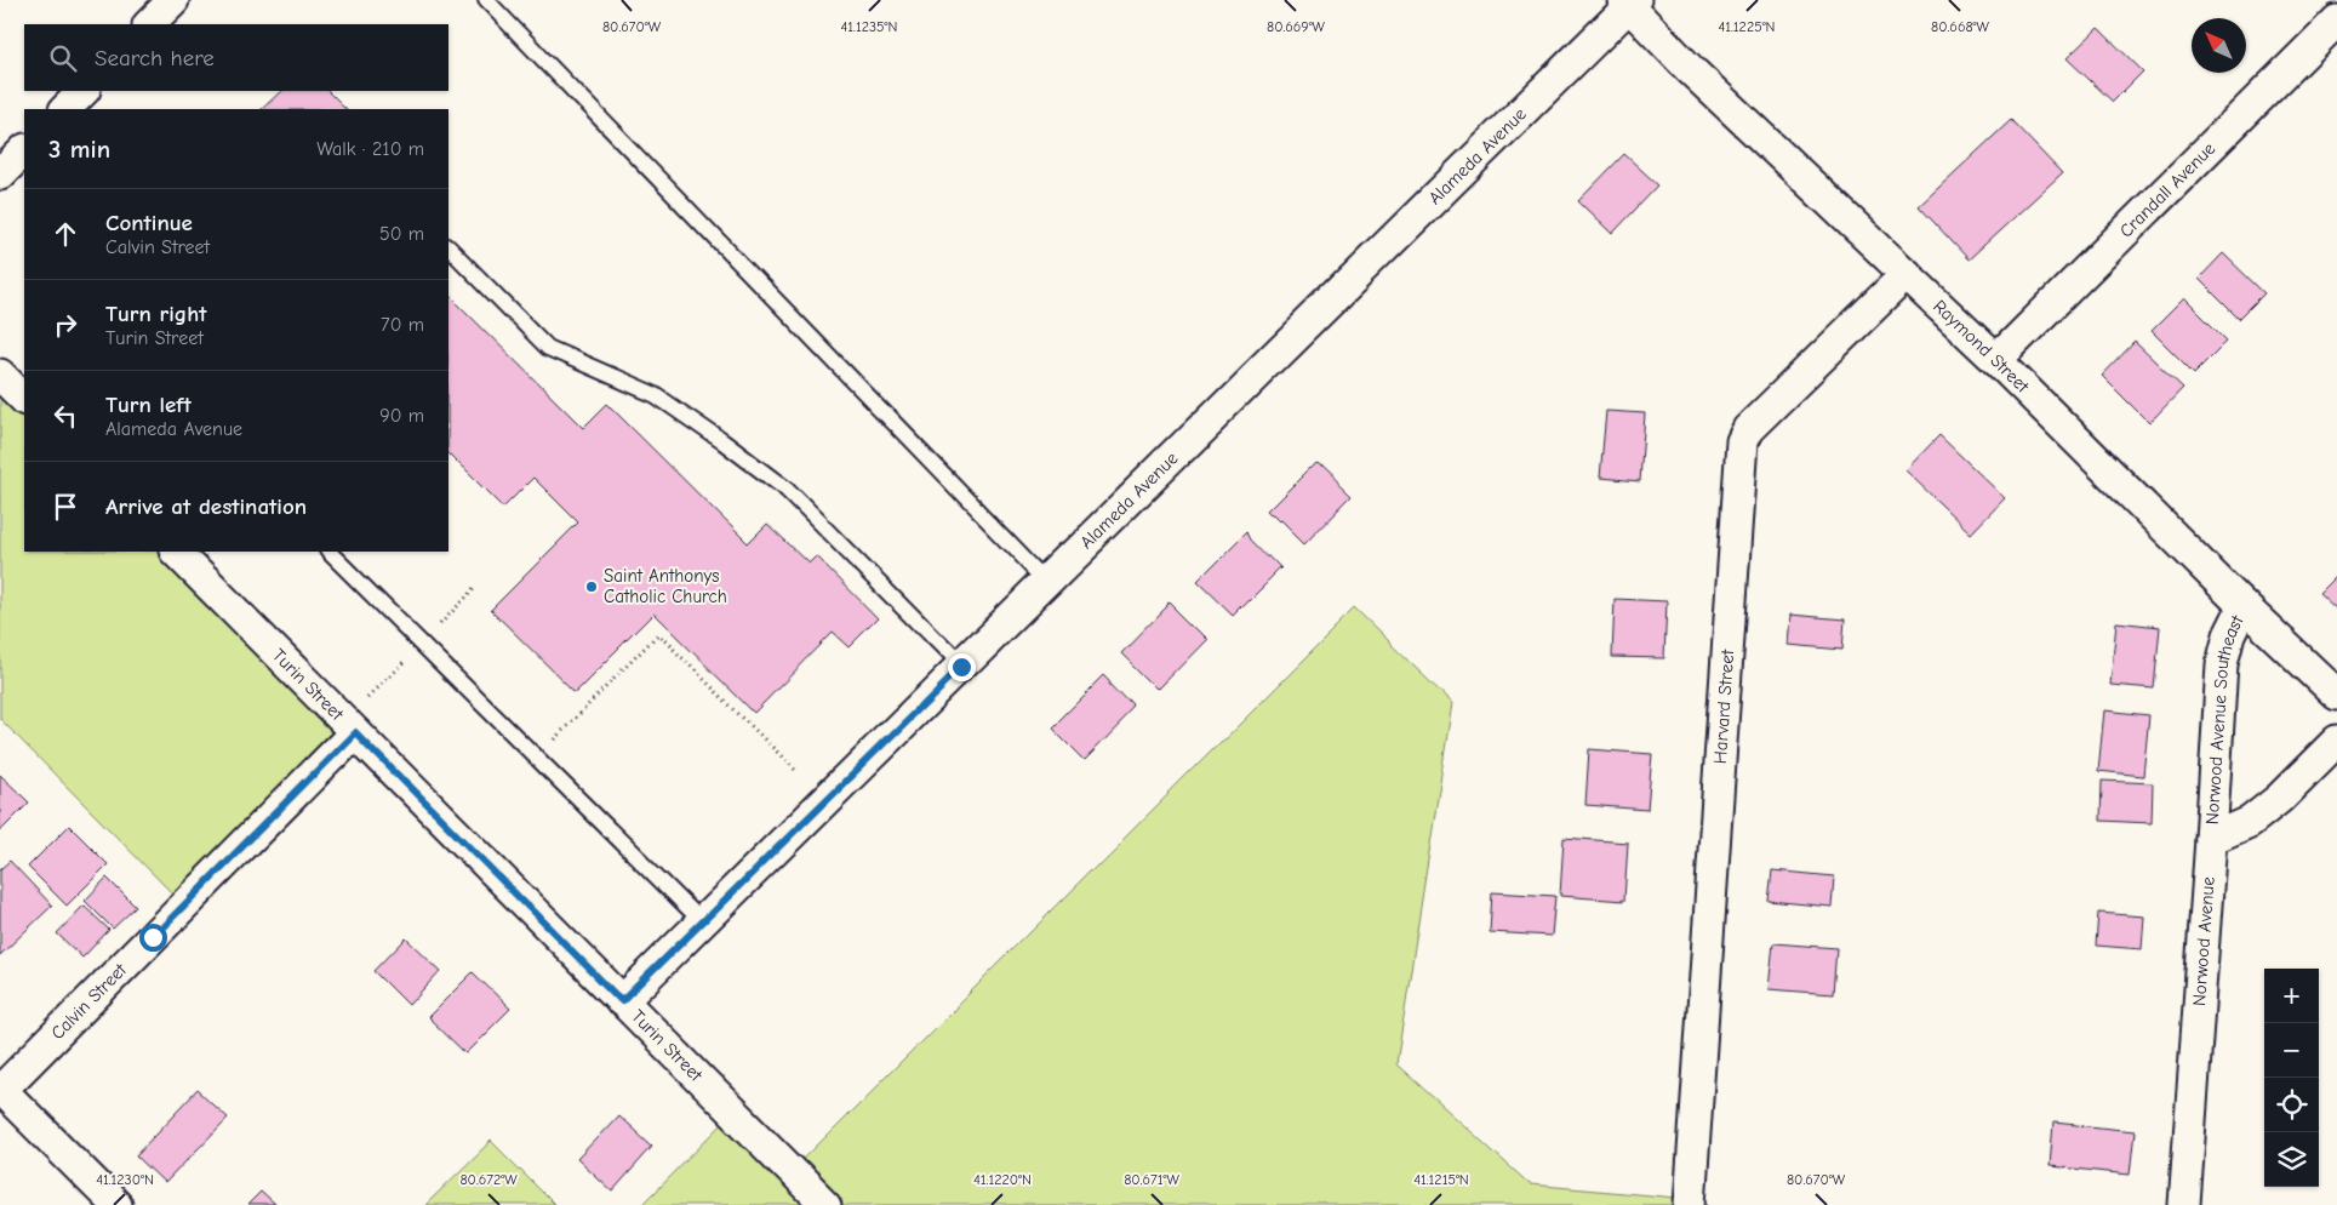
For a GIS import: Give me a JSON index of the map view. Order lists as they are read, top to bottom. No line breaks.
{"streets":{"street":["Alameda Avenue","Crandall Avenue","Raymond Street","Turin Street","Harvard Street","Norwood Avenue Southeast","Norwood Avenue","Calvin Street"]},"crossings":[["Alameda Avenue","Raymond Street"],["Alameda Avenue","Turin Street"],["Crandall Avenue","Raymond Street"],["Raymond Street","Harvard Street"],["Raymond Street","Norwood Avenue Southeast"],["Turin Street","Calvin Street"],["Norwood Avenue Southeast","Norwood Avenue"]],"places":["Saint Anthonys Catholic Church"],"north":"top left","page":{"search":"Search here","heading":["3 min","Walk · 210 m"],"list":[["Continue","Calvin Street","50 m"],["Turn right","Turin Street","70 m"],["Turn left","Alameda Avenue","90 m"],"Arrive at destination"],"map_buttons":["+","−"]},"coordinates":["80.668°W","80.670°W","41.1235°N","80.669°W","41.1225°N","41.1230°N","41.1220°N","41.1215°N","80.672°W","80.671°W"]}
